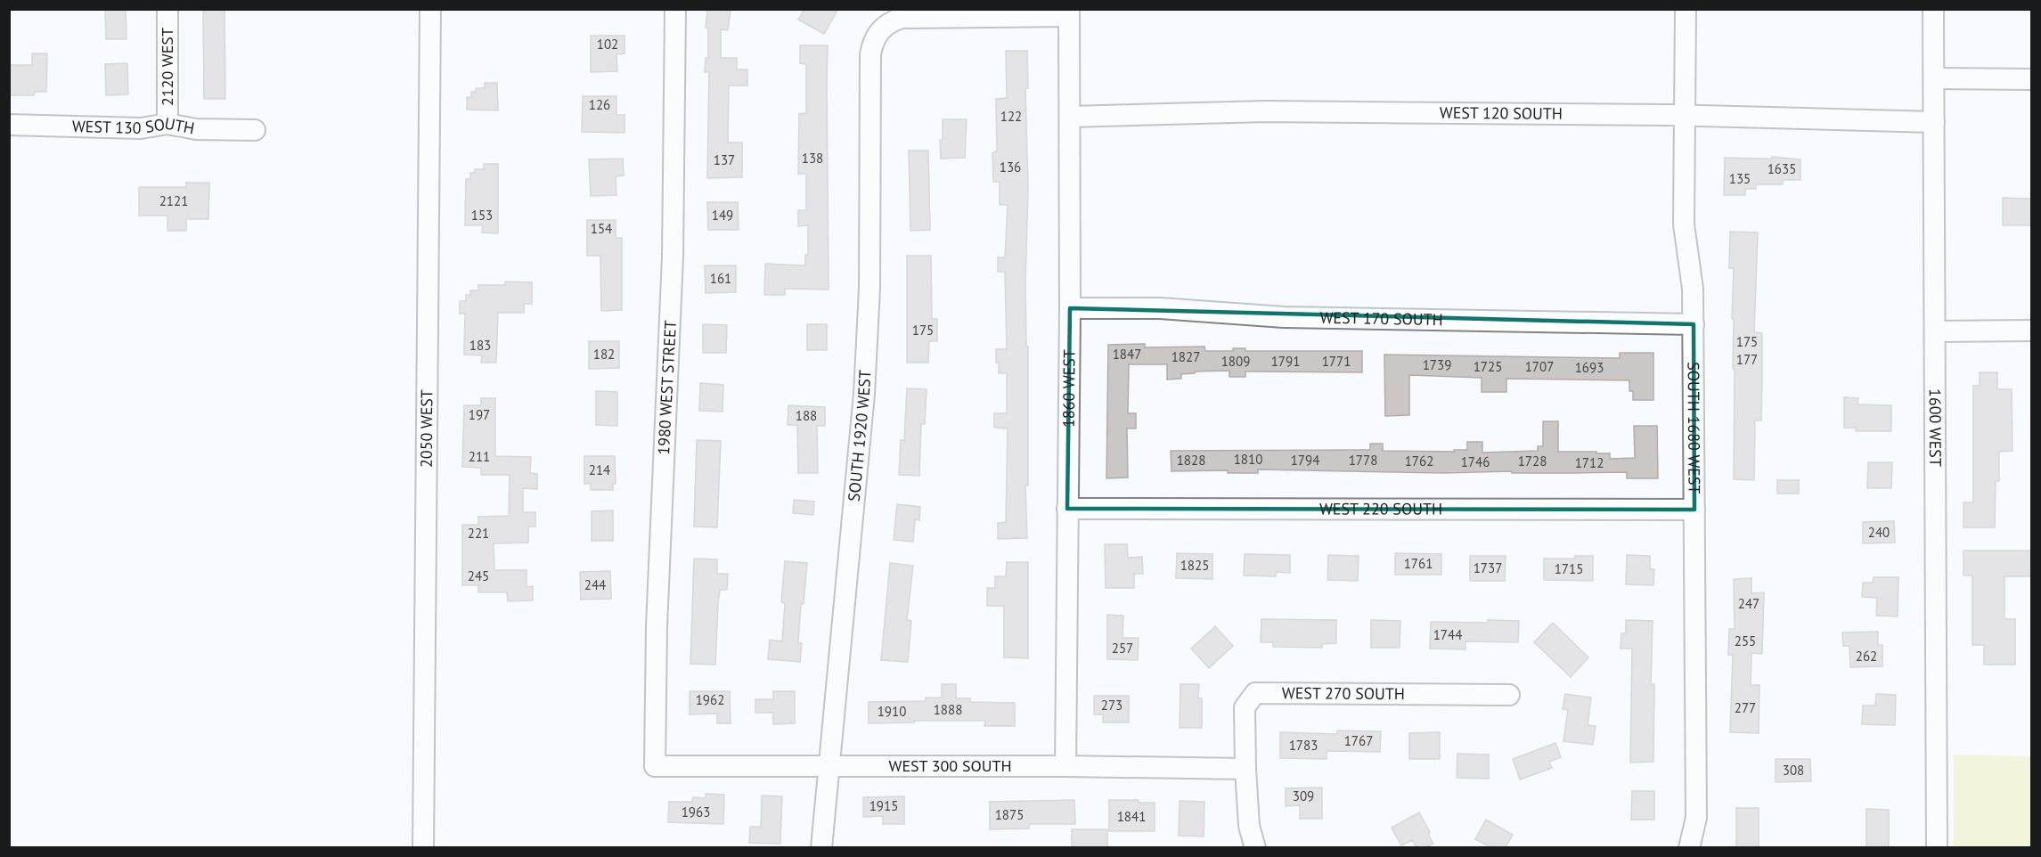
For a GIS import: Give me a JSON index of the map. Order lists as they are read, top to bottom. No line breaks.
{"streets":{"street":["2120 WEST","WEST 120 SOUTH","WEST 130 SOUTH","WEST 170 SOUTH","1980 WEST STREET","1860 WEST","1600 WEST","2050 WEST","SOUTH 1680 WEST","SOUTH 1920 WEST","WEST 220 SOUTH","WEST 270 SOUTH","WEST 300 SOUTH"]},"crossings":[["2120 WEST","WEST 130 SOUTH"],["WEST 120 SOUTH","1860 WEST"],["WEST 120 SOUTH","1600 WEST"],["WEST 120 SOUTH","SOUTH 1680 WEST"],["WEST 170 SOUTH","1860 WEST"],["WEST 170 SOUTH","SOUTH 1680 WEST"],["1980 WEST STREET","WEST 300 SOUTH"],["1860 WEST","SOUTH 1920 WEST"],["1860 WEST","WEST 220 SOUTH"],["1860 WEST","WEST 300 SOUTH"],["SOUTH 1680 WEST","WEST 220 SOUTH"],["SOUTH 1920 WEST","WEST 300 SOUTH"],["WEST 270 SOUTH","WEST 300 SOUTH"]],"house_numbers":["102","126","122","138","137","136","1635","135","2121","153","149","154","161","175","175","183","182","1847","1827","177","1809","1791","1771","1739","1725","1707","1693","197","188","211","1810","1828","1794","1778","1762","1728","1746","1712","214","240","221","1761","1825","1737","1715","245","244","247","1744","255","257","262","1962","273","277","1888","1910","1767","1783","308","309","1915","1963","1875","1841"]}
